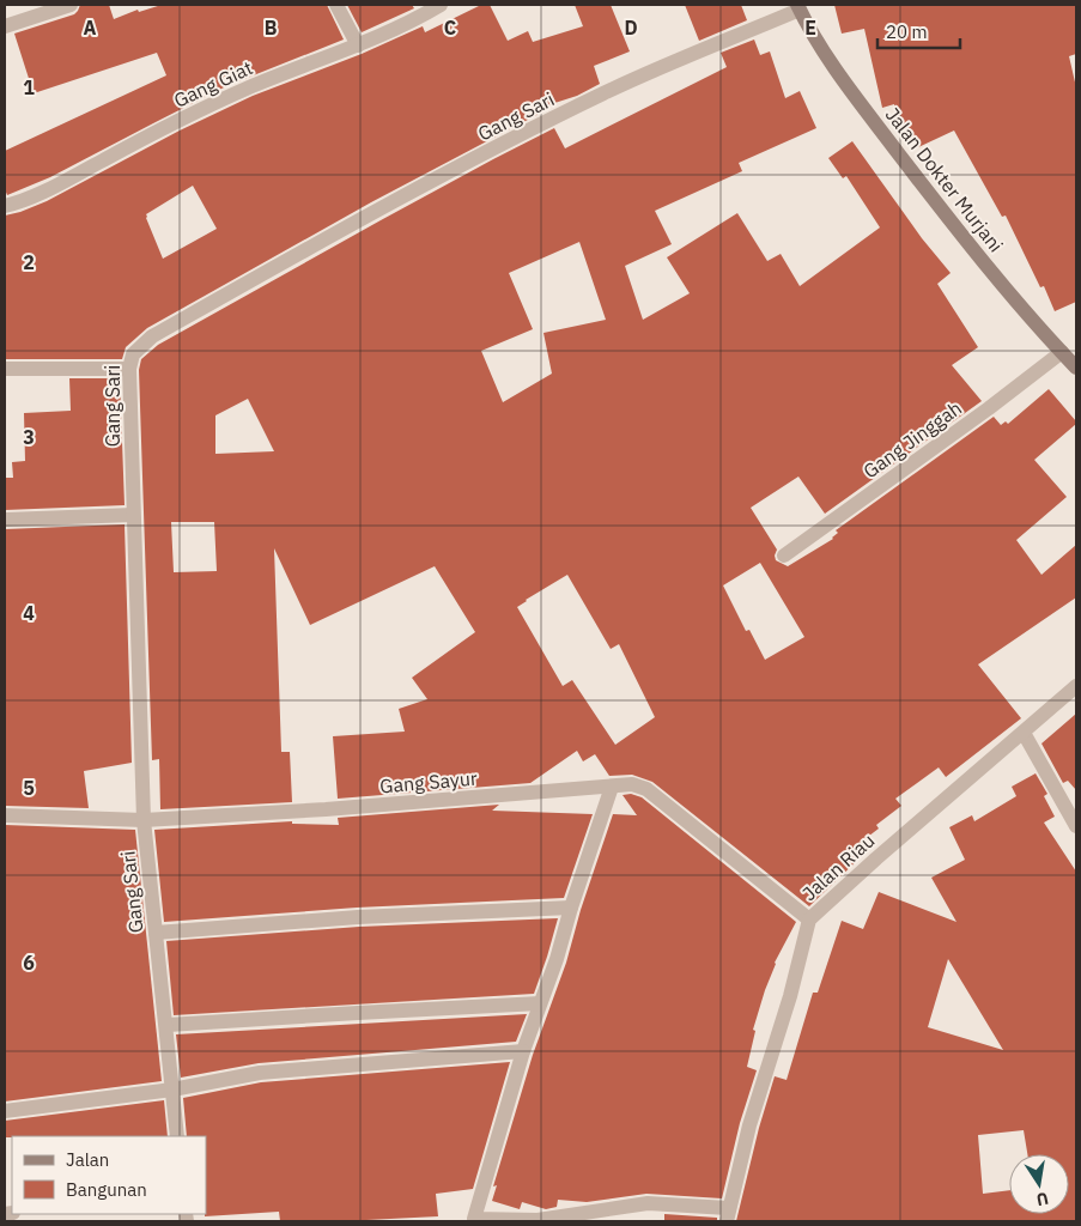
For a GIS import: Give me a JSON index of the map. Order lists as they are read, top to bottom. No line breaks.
{"streets":{"street":["Gang Giat","Gang Sari","Jalan Dokter Murjani","Gang Jinggah","Gang Sayur","Jalan Riau"]},"crossings":[["Gang Sari","Jalan Dokter Murjani"],["Gang Sari","Gang Sayur"],["Jalan Dokter Murjani","Gang Jinggah"],["Gang Sayur","Jalan Riau"]],"legend":["Jalan","Bangunan"],"scale_bar":"20 m","north":"bottom","grid":{"columns":["A","B","C","D","E"],"rows":["1","2","3","4","5","6"]}}
